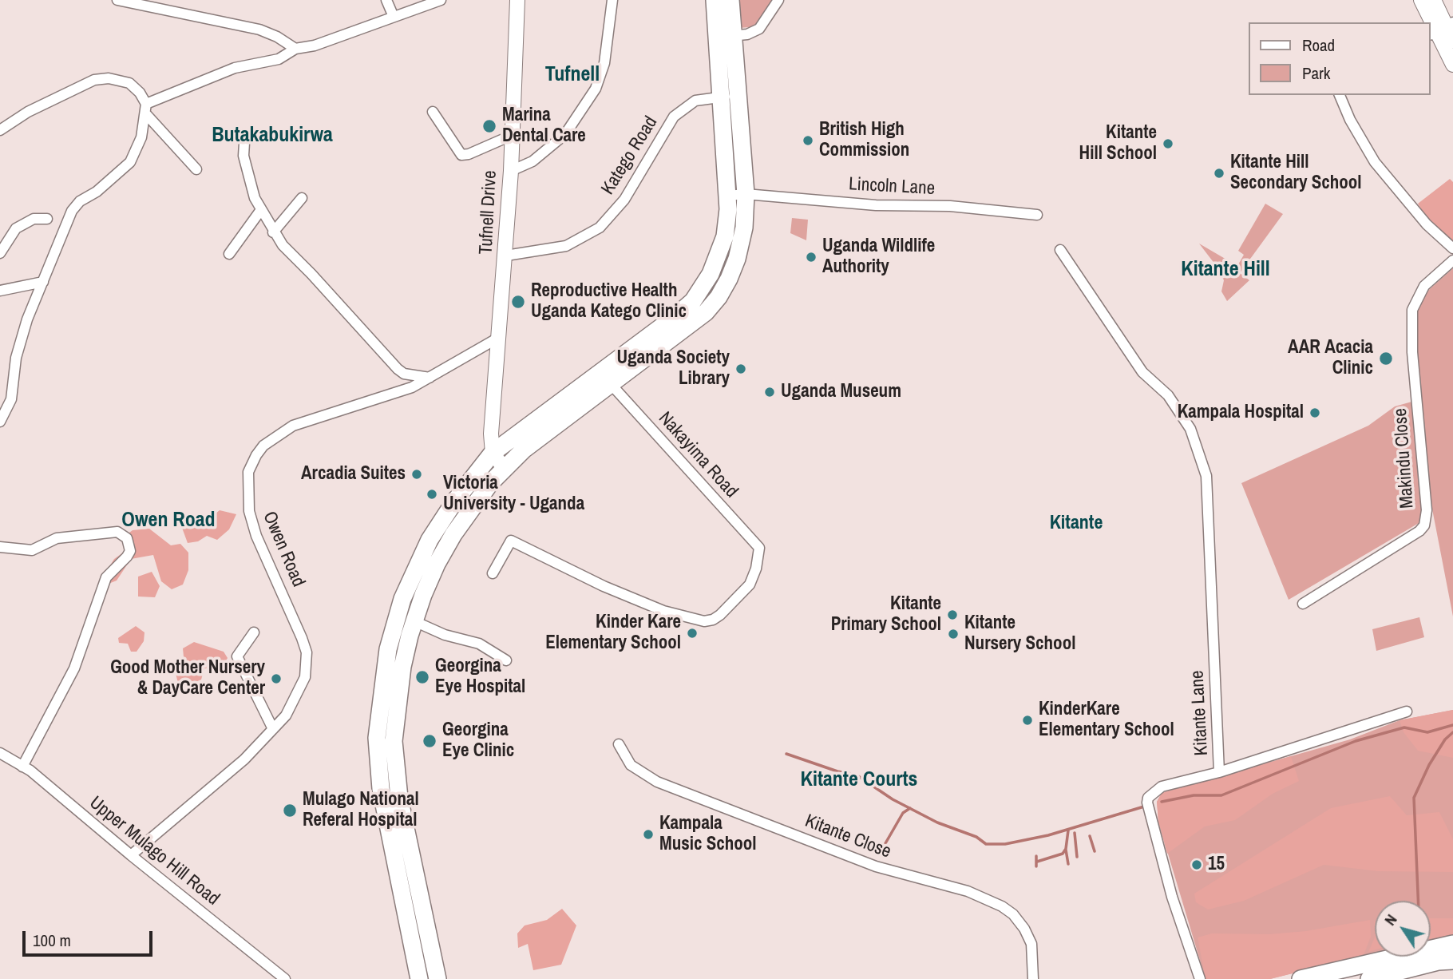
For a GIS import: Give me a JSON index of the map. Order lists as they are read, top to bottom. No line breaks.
{"streets":{"street":["Katego Road","Lincoln Lane","Tufnell Drive","Nakayima Road","Makindu Close","Owen Road","Kitante Lane","Kitante Close","Upper Mulago Hill Road"]},"crossings":[["Katego Road","Tufnell Drive"],["Tufnell Drive","Owen Road"],["Owen Road","Upper Mulago Hill Road"]],"districts":["Tufnell","Butakabukirwa","Kitante Hill","Owen Road","Kitante","Kitante Courts"],"places":["Marina Dental Care","British High Commission","Kitante Hill School","Kitante Hill Secondary School","Uganda Wildlife Authority","Reproductive Health Uganda Katego Clinic","AAR Acacia Clinic","Uganda Society Library","Uganda Museum","Kampala Hospital","Arcadia Suites","Victoria University - Uganda","Kitante Primary School","Kinder Kare Elementary School","Kitante Nursery School","Georgina Eye Hospital","Good Mother Nursery & DayCare Center","KinderKare Elementary School","Georgina Eye Clinic","Mulago National Referal Hospital","Kampala Music School","15"],"legend":["Road","Park"],"scale_bar":"100 m","north":"top left"}
